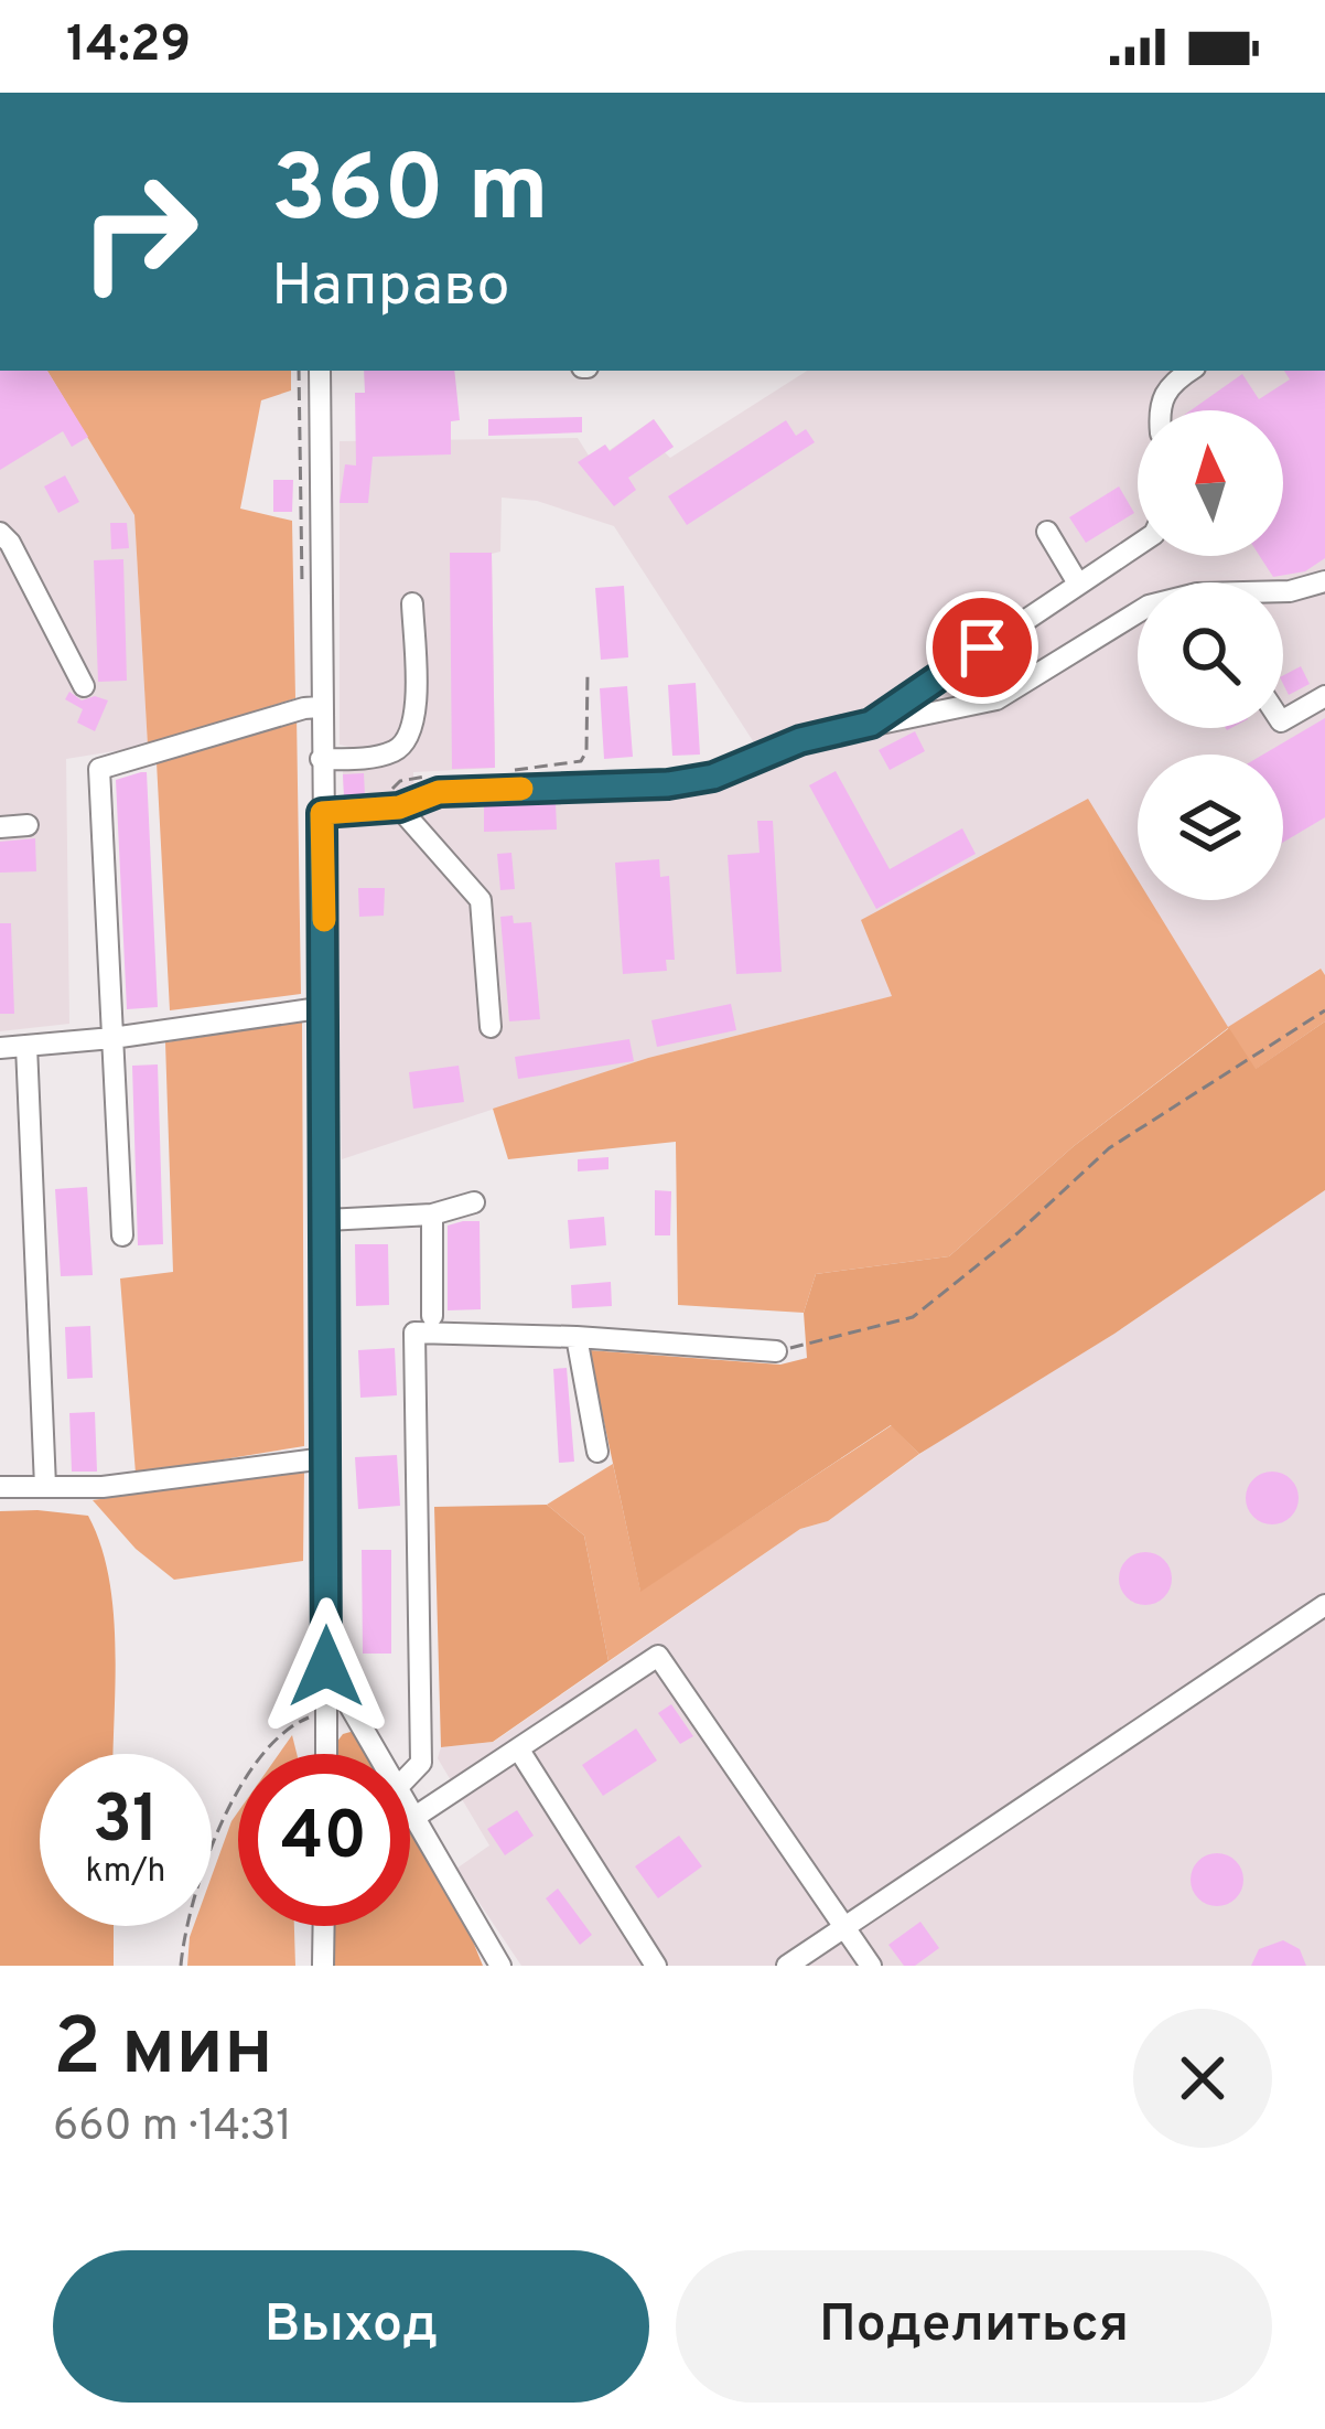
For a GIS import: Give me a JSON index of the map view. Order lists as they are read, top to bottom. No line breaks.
{"north":"top","page":{"status":"14:29","turn":["360 m","Направо"],"speed":"31 km/h","limit":"40","heading":["2 мин","660 m · 14:31"],"buttons":["Выход","Поделиться"]}}
